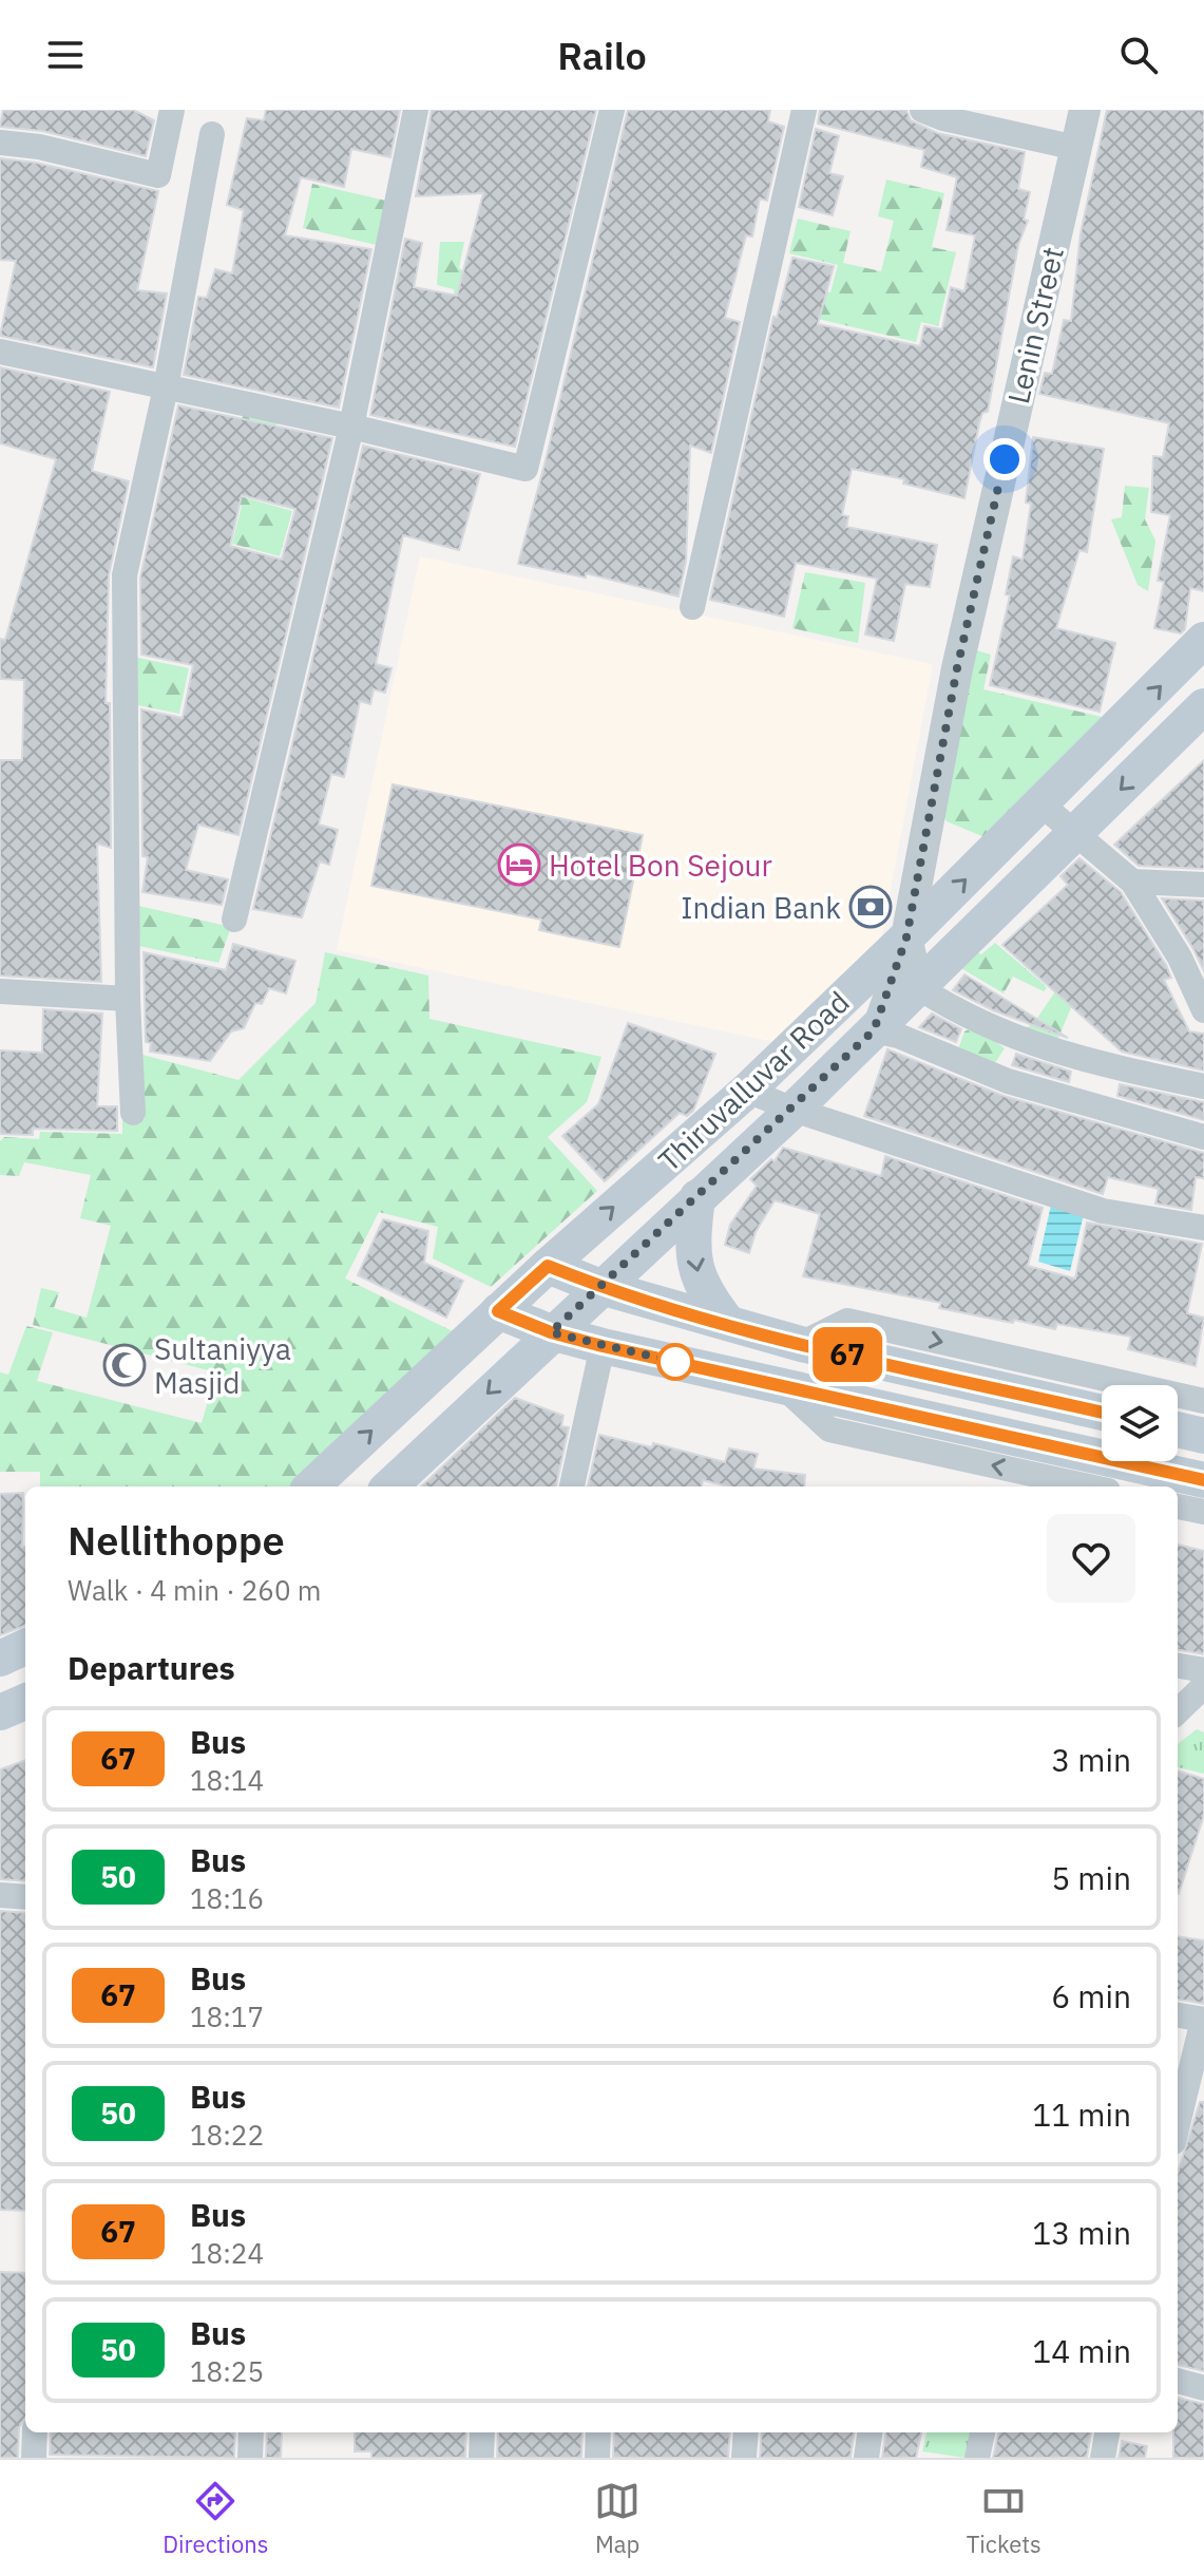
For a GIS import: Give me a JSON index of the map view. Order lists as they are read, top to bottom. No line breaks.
{"streets":{"main road":["Thiruvalluvar Road"],"street":["Lenin Street"]},"crossings":[["Lenin Street","Thiruvalluvar Road"]],"places":{"hotel":["Hotel Bon Sejour"],"bank":["Indian Bank"],"mosque":["Sultaniyya Masjid"]},"lines":["bus line 67"],"page":{"header":"Railo","on_map":"67","heading":[["Nellithoppe","Walk · 4 min · 260 m"],"Departures"],"list":[{"mark":"67","name":"Bus","note":"18:14","value":"3 min"},{"mark":"50","name":"Bus","note":"18:16","value":"5 min"},{"mark":"67","name":"Bus","note":"18:17","value":"6 min"},{"mark":"50","name":"Bus","note":"18:22","value":"11 min"},{"mark":"67","name":"Bus","note":"18:24","value":"13 min"},{"mark":"50","name":"Bus","note":"18:25","value":"14 min"}],"tabs":["Directions","Map","Tickets"]}}
